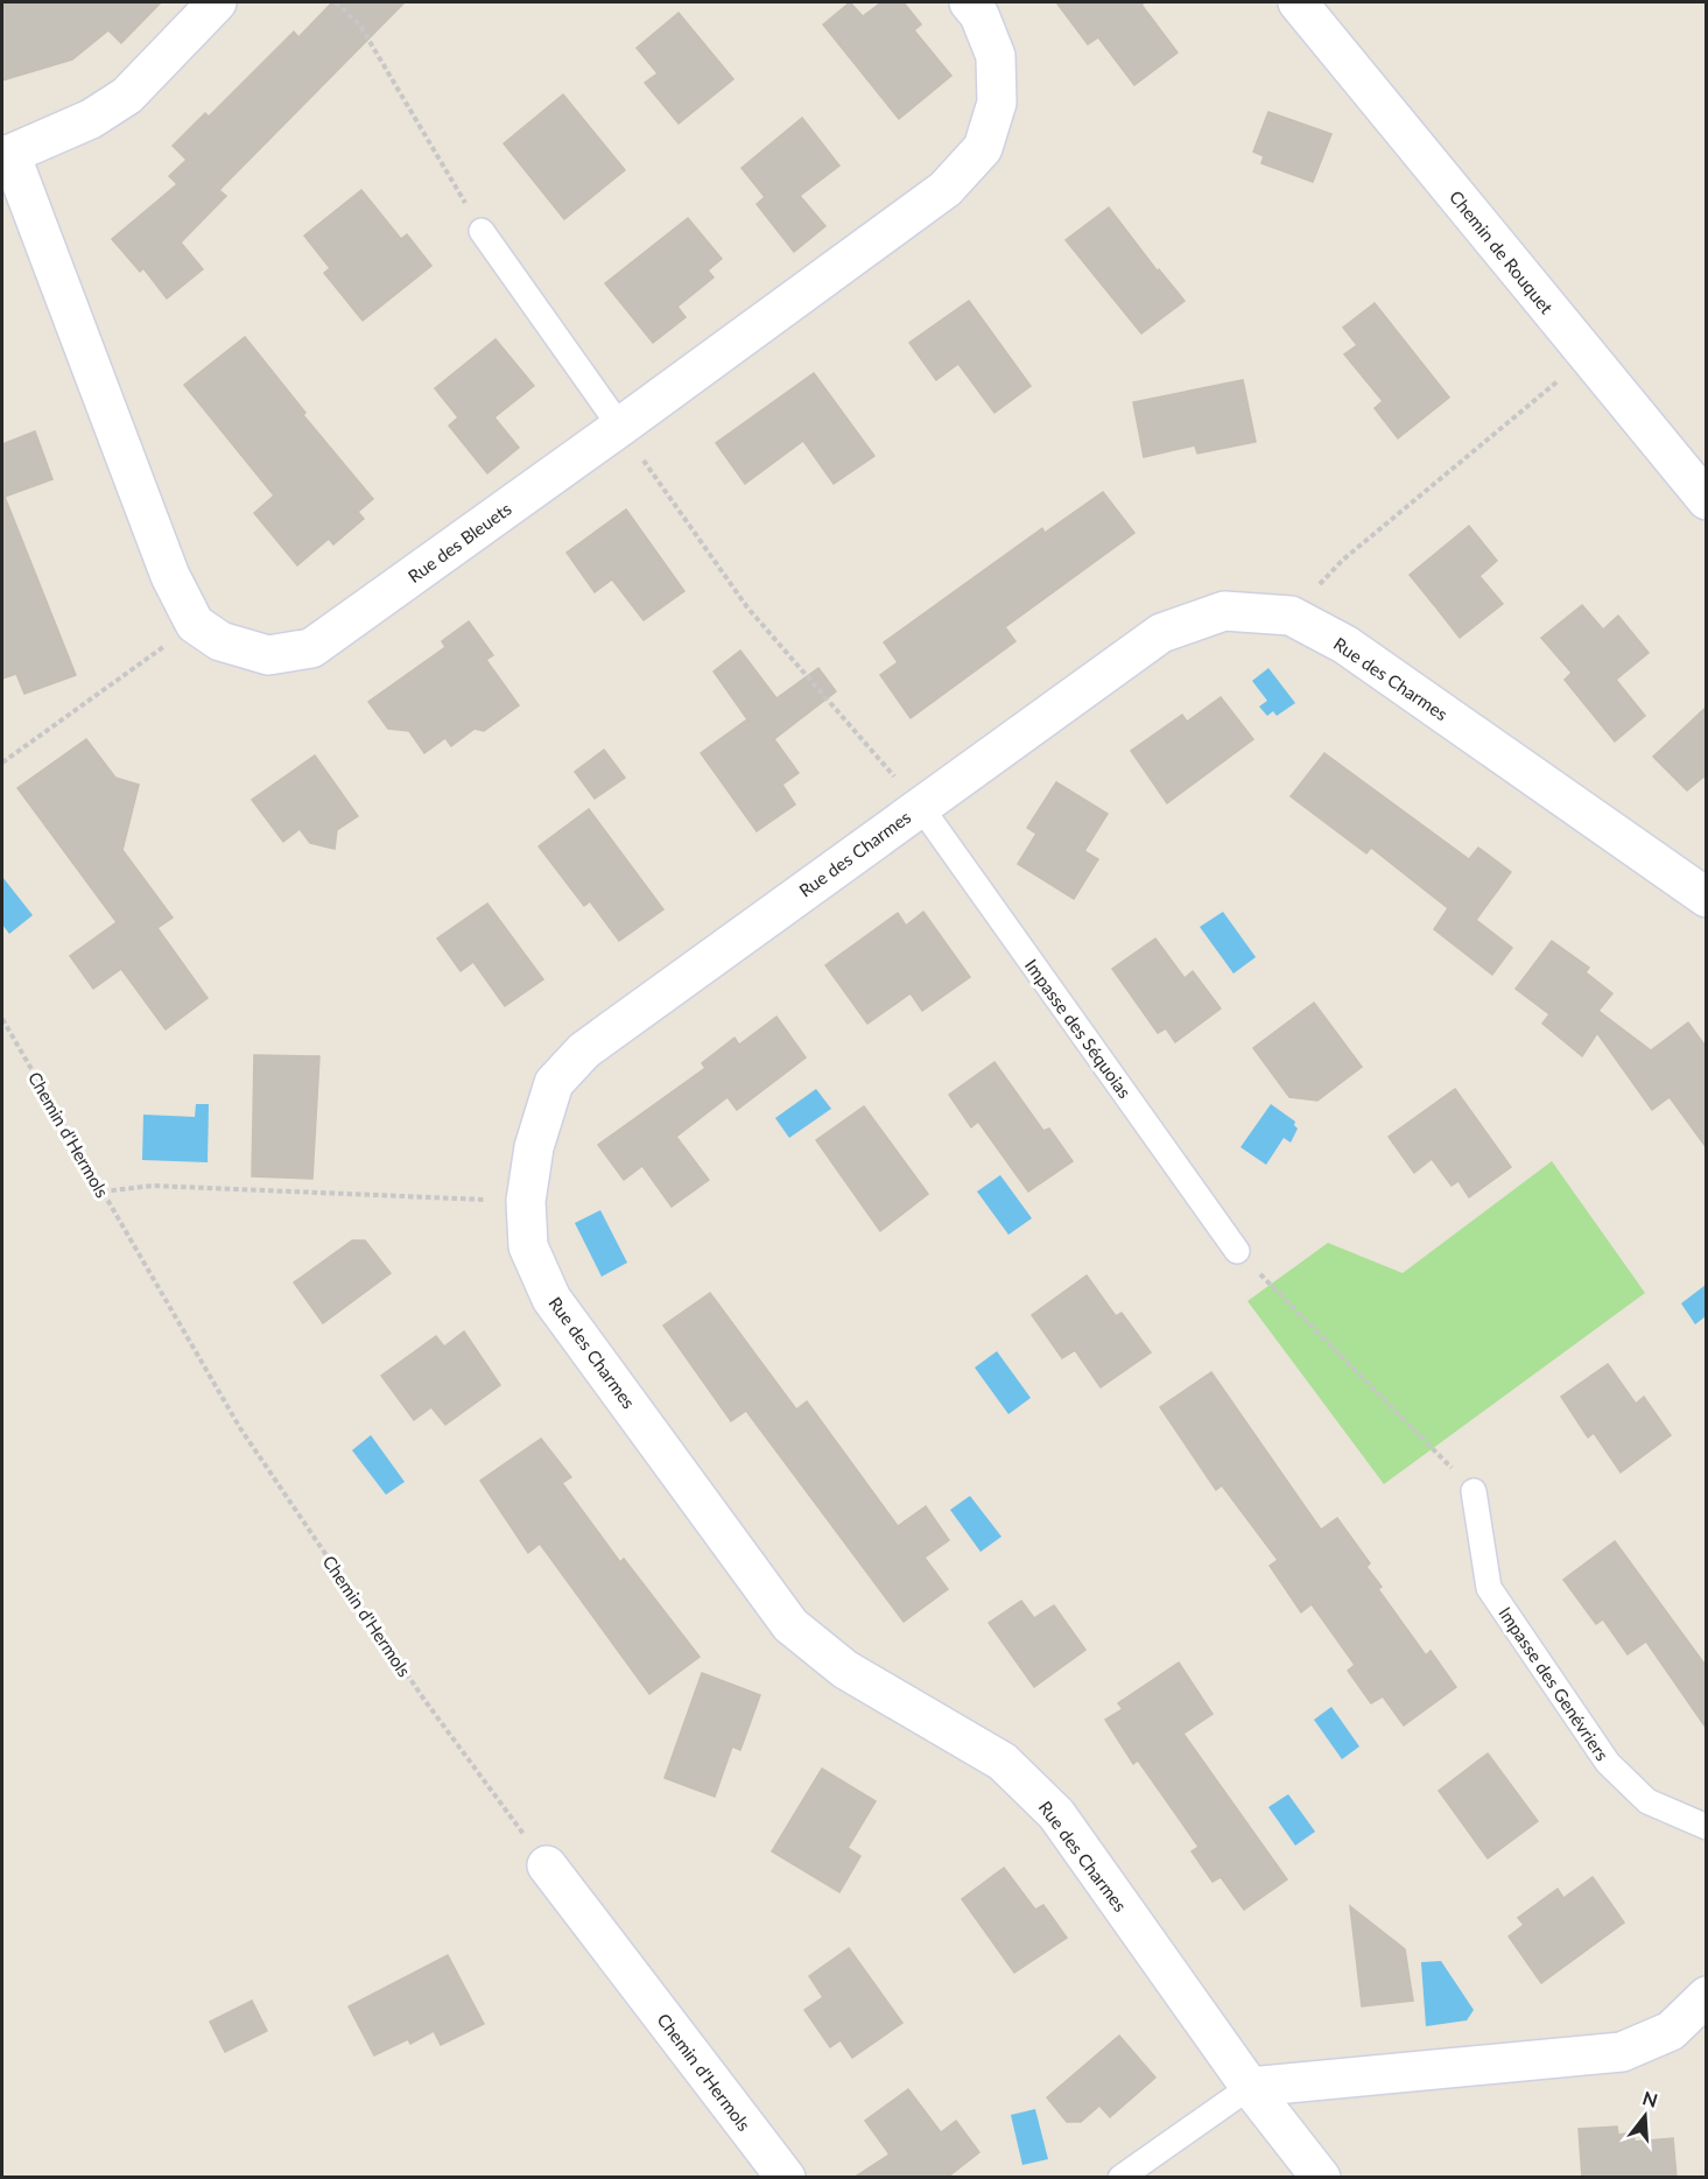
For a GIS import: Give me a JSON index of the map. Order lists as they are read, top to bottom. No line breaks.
{"streets":{"street":["Chemin de Rouquet","Rue des Bleuets","Rue des Charmes","Chemin d'Hermols"],"lane":["Impasse des Séquoias","Impasse des Genévriers"]},"crossings":[["Rue des Charmes","Impasse des Séquoias"]],"north":"top"}
